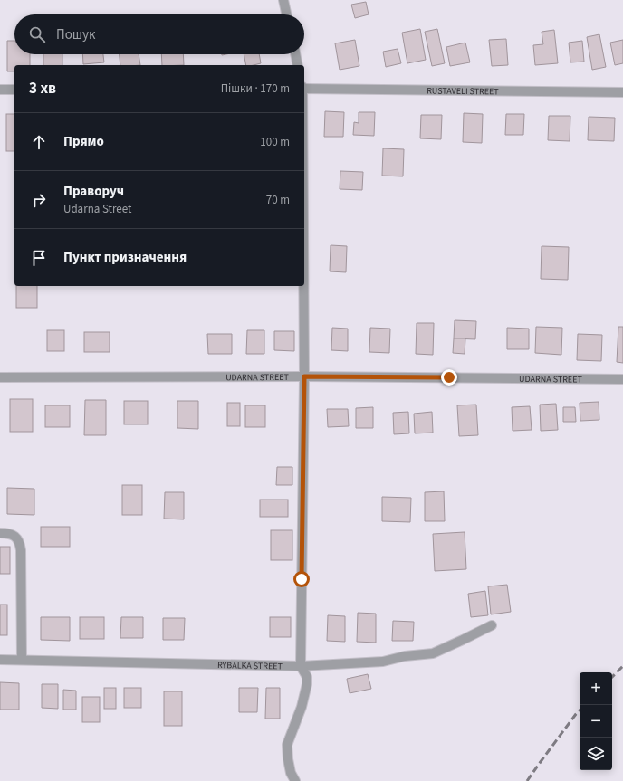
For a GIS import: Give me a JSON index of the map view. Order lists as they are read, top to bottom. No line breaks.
{"streets":{"street":["RUSTAVELI STREET","UDARNA STREET","RYBALKA STREET"]},"page":{"search":"Пошук","heading":["3 хв","Пішки · 170 m"],"list":[["Прямо","100 m"],["Праворуч","Udarna Street","70 m"],"Пункт призначення"],"map_buttons":["+","−"]}}
